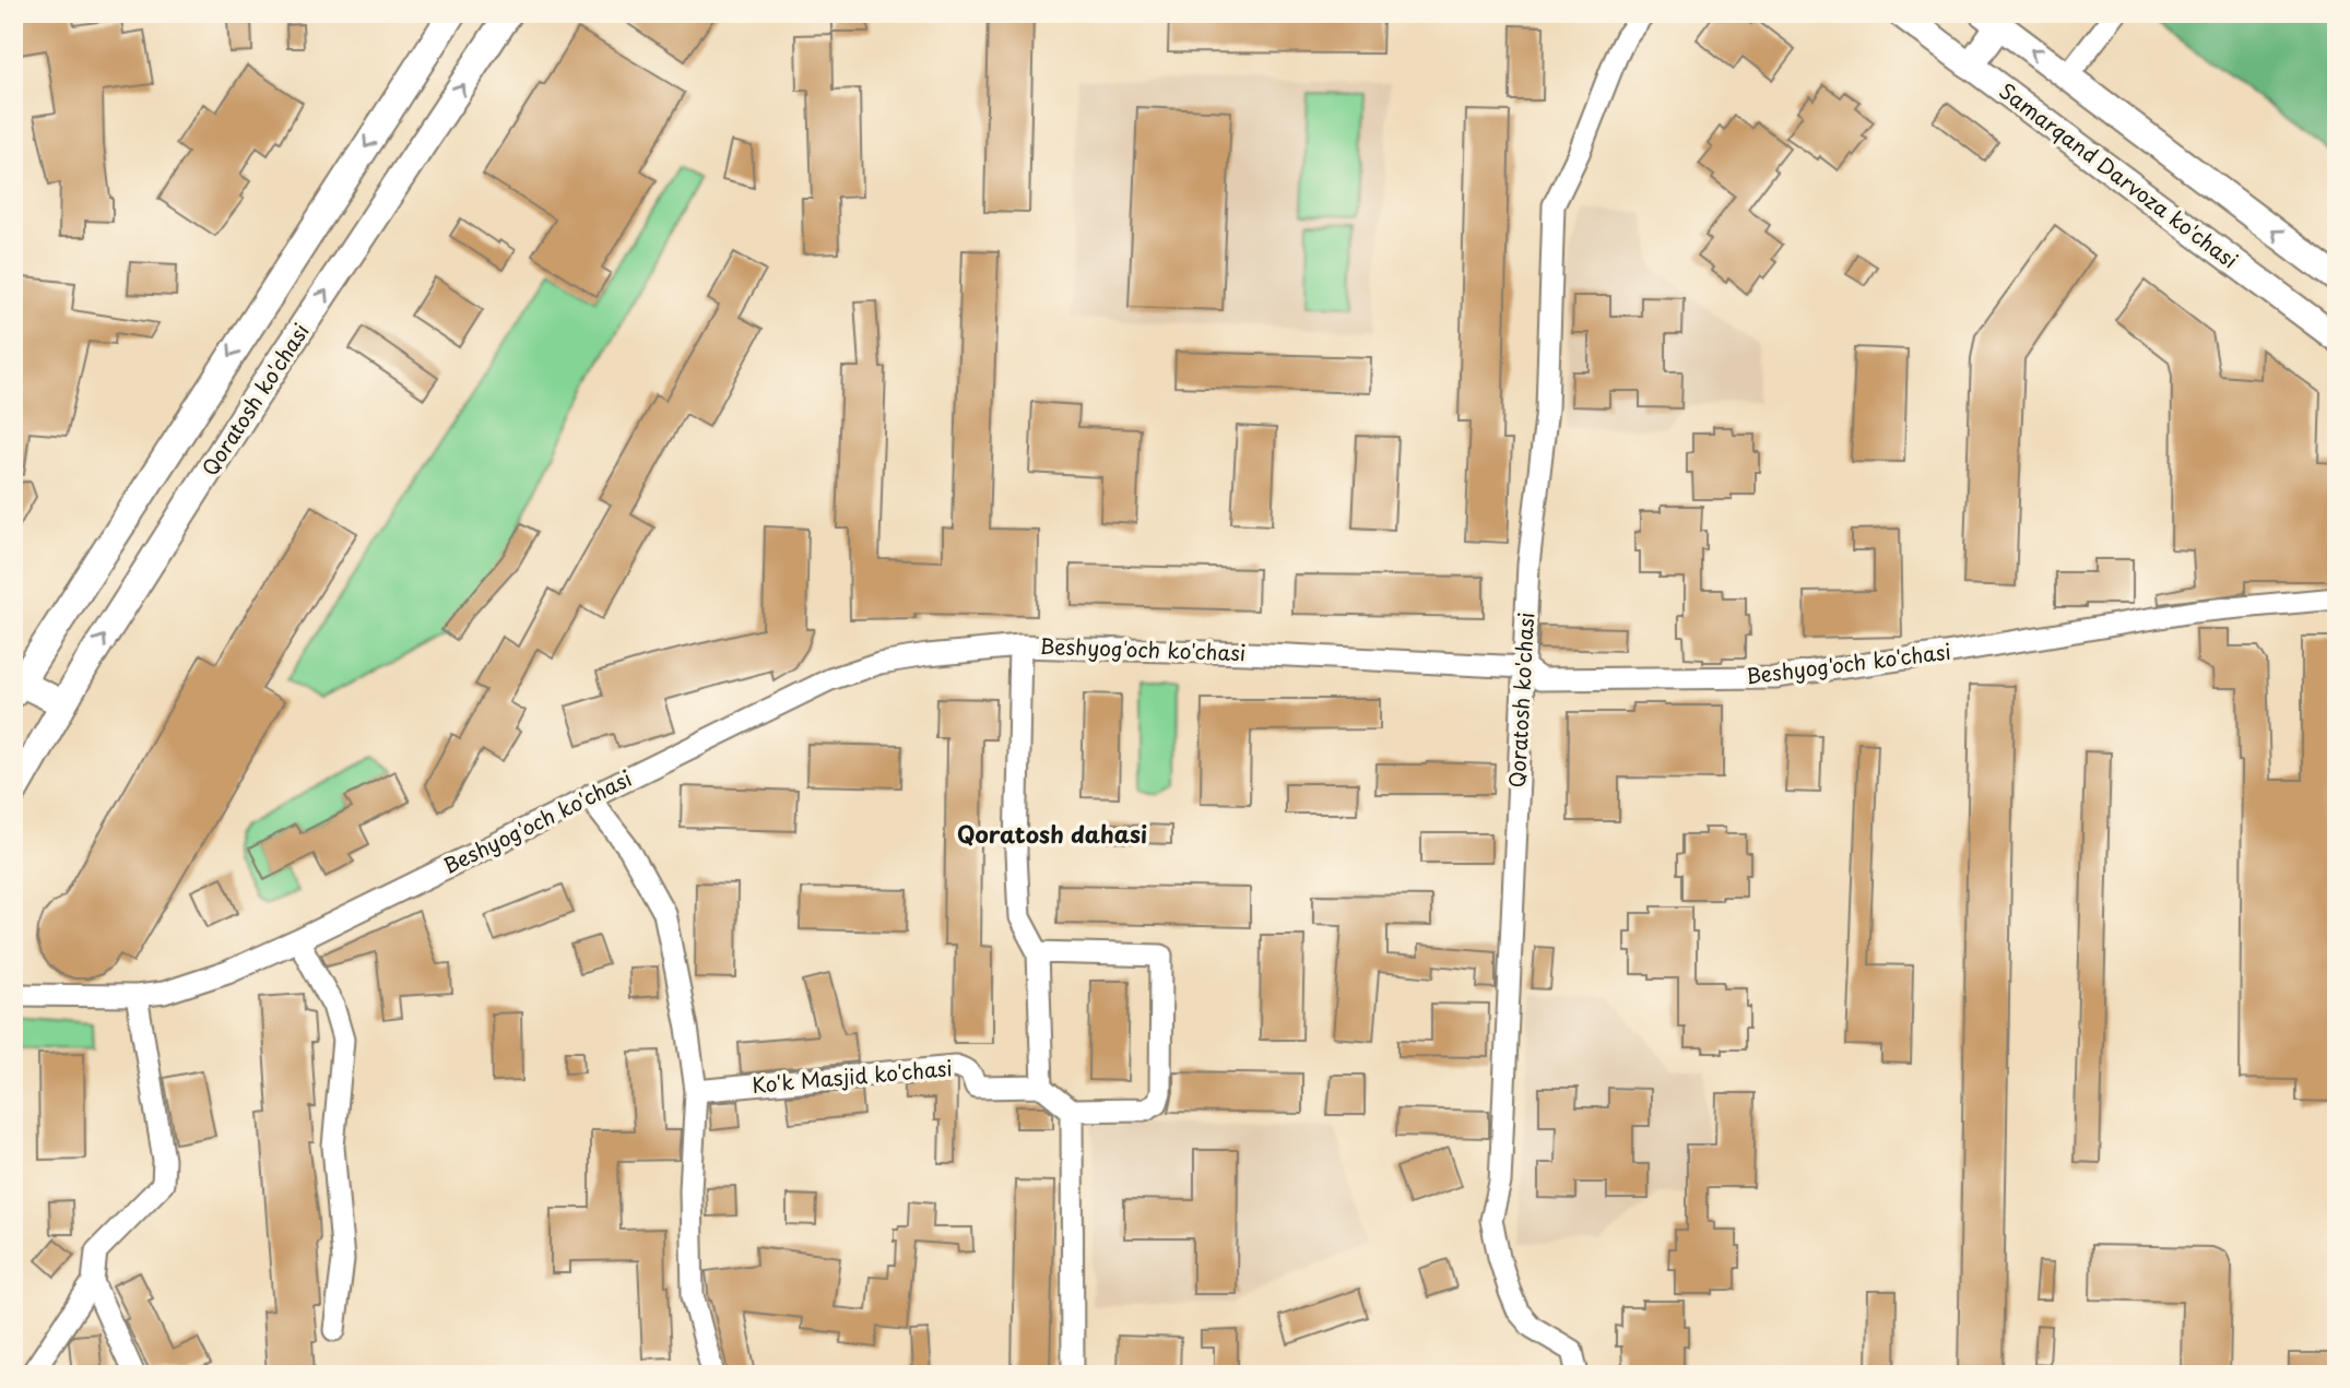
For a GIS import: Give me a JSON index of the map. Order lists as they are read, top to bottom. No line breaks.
{"streets":{"main road":["Samarqand Darvoza ko'chasi","Qoratosh ko'chasi"],"street":["Beshyog'och ko'chasi","Ko'k Masjid ko'chasi"]},"crossings":[["Qoratosh ko'chasi","Beshyog'och ko'chasi"]],"districts":["Qoratosh dahasi"]}
